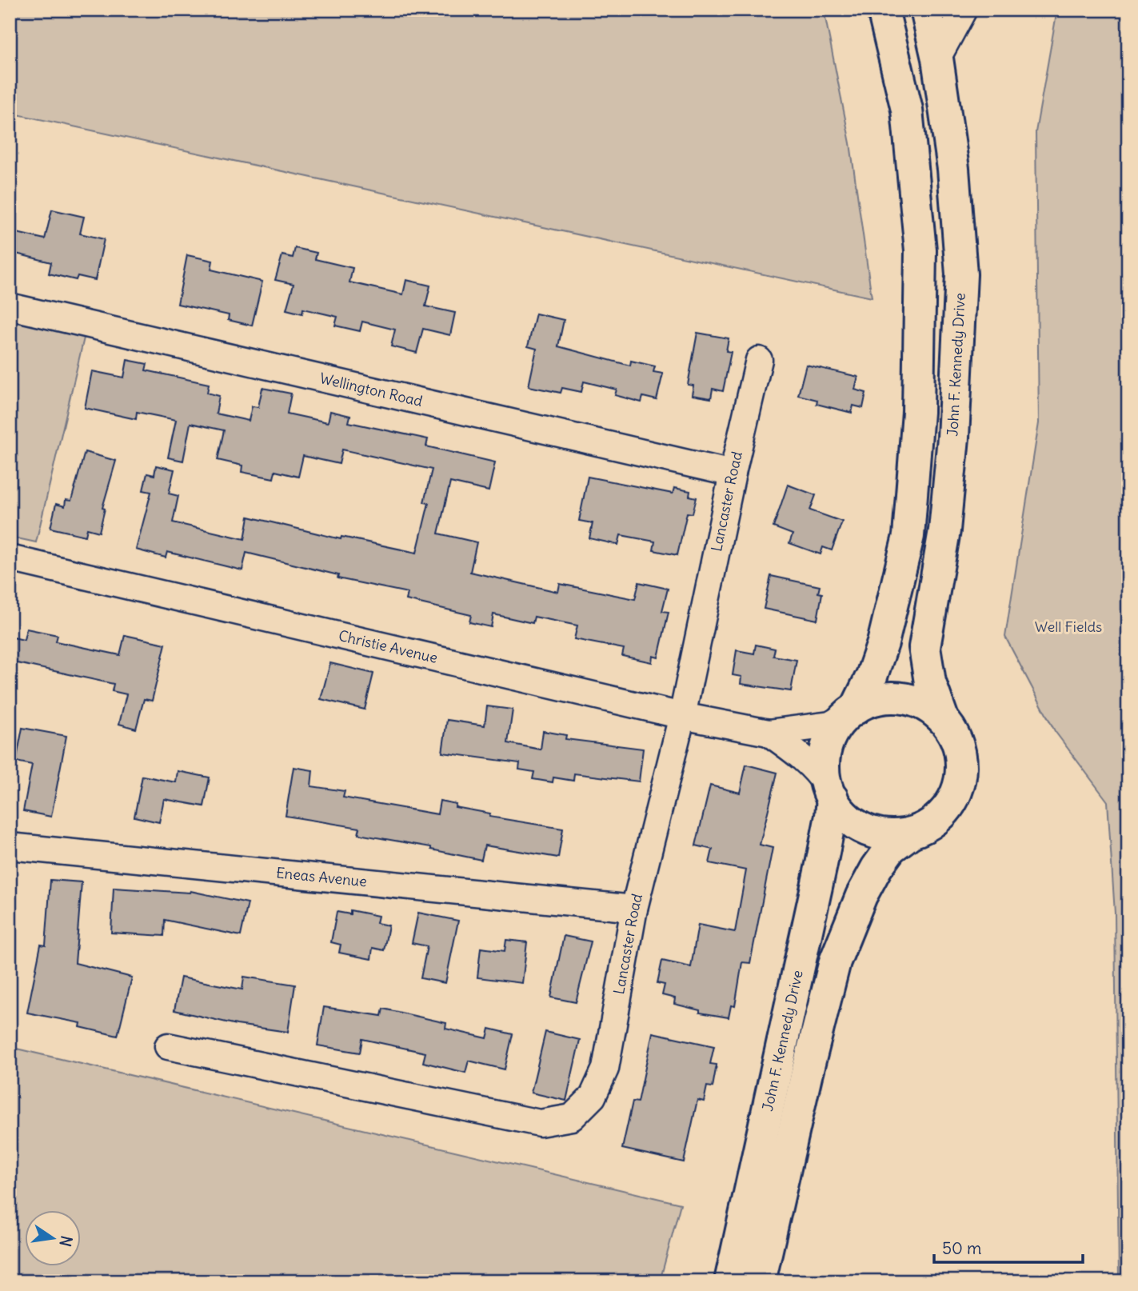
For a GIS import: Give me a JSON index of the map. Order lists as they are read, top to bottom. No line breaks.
{"streets":{"highway":["John F. Kennedy Drive"],"street":["Wellington Road","Lancaster Road","Christie Avenue","Eneas Avenue"]},"crossings":[["John F. Kennedy Drive","Christie Avenue"],["Wellington Road","Lancaster Road"],["Lancaster Road","Christie Avenue"],["Lancaster Road","Eneas Avenue"]],"parks":["Well Fields"],"scale_bar":"50 m","north":"right"}
